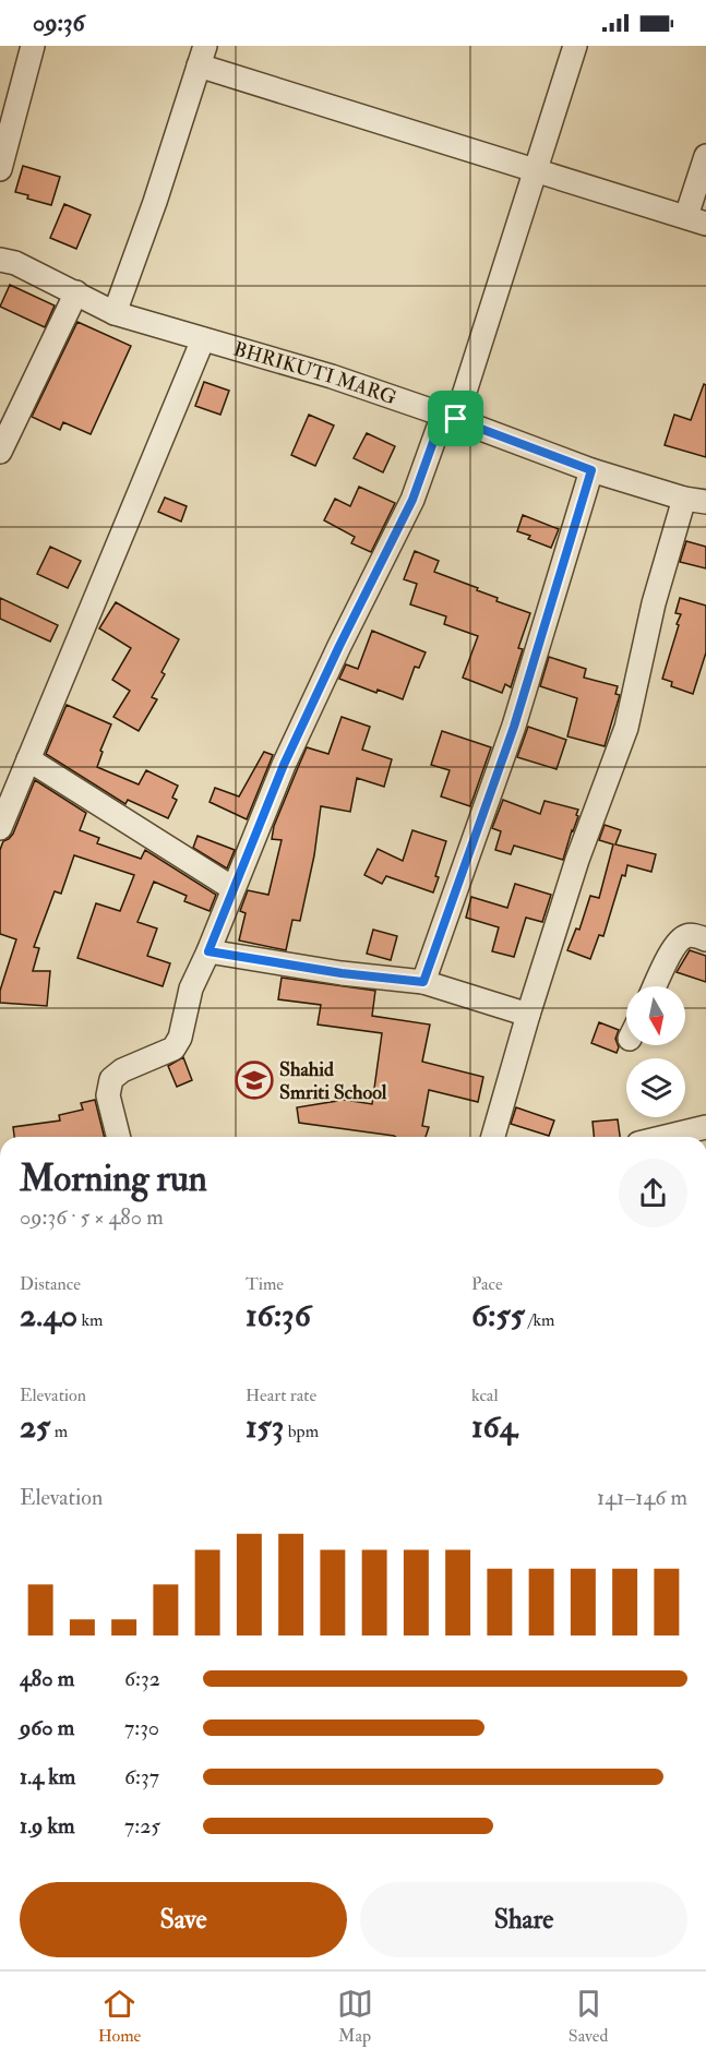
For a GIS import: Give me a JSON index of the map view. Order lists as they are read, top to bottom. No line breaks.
{"streets":{"street":["BHRIKUTI MARG"]},"places":{"school or university":["Shahid Smriti School"]},"north":"bottom","page":{"status":"09:36","heading":["Morning run","09:36 · 5 × 480 m"],"stats":[["Distance","2.40 km"],["Time","16:36"],["Pace","6:55 /km"],["Elevation","25 m"],["Heart rate","153 bpm"],["kcal","164"]],"chart":["Elevation","141–146 m"],"list":[{"name":"480 m","note":"6:32"},{"name":"960 m","note":"7:30"},{"name":"1.4 km","note":"6:37"},{"name":"1.9 km","note":"7:25"}],"buttons":["Save","Share"],"tabs":["Home","Map","Saved"]}}
